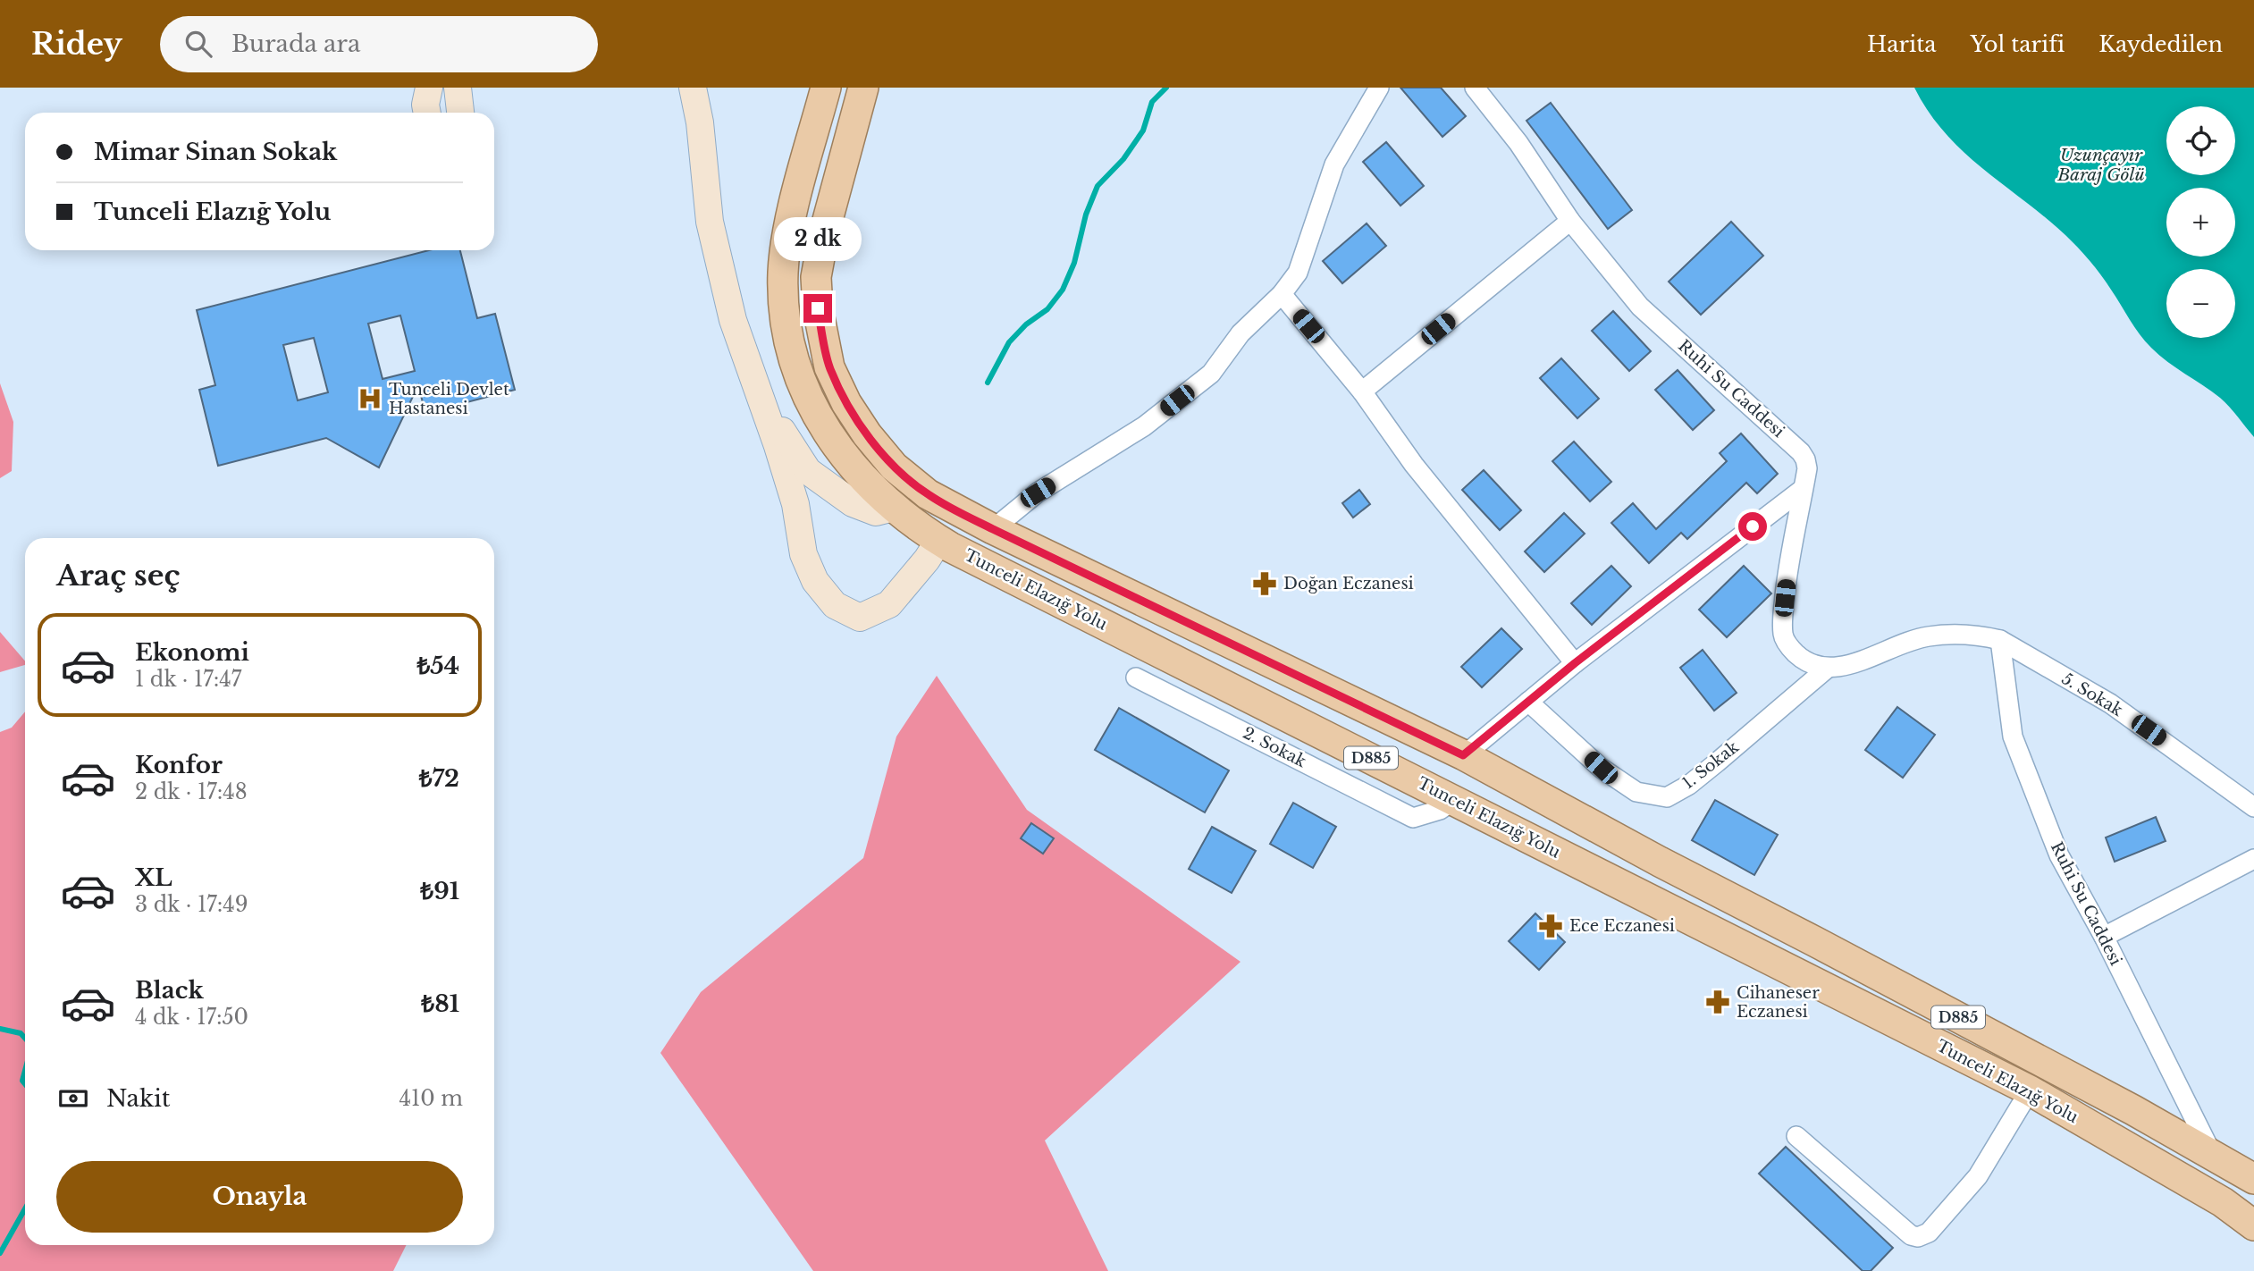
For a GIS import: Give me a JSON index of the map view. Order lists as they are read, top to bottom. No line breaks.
{"streets":{"main road":["Tunceli Elazığ Yolu","D885"],"street":["Ruhi Su Caddesi","5. Sokak","2. Sokak","1. Sokak"]},"crossings":[["Ruhi Su Caddesi","5. Sokak"],["Ruhi Su Caddesi","D885"],["Ruhi Su Caddesi","1. Sokak"],["Tunceli Elazığ Yolu","2. Sokak"]],"water":["Uzunçayır Baraj Gölü"],"places":{"hospital":["Tunceli Devlet Hastanesi"],"pharmacy":["Doğan Eczanesi","Ece Eczanesi","Cihaneser Eczanesi"]},"page":{"header":"Ridey","search":"Burada ara","nav":["Harita","Yol tarifi","Kaydedilen"],"map_buttons":["+","−"],"banner":["Mimar Sinan Sokak","Tunceli Elazığ Yolu"],"bubble":"2 dk","heading":"Araç seç","list":[{"name":"Ekonomi","note":"1 dk · 17:47","value":"₺54"},{"name":"Konfor","note":"2 dk · 17:48","value":"₺72"},{"name":"XL","note":"3 dk · 17:49","value":"₺91"},{"name":"Black","note":"4 dk · 17:50","value":"₺81"}],"pay":["Nakit","410 m"],"buttons":"Onayla"}}
